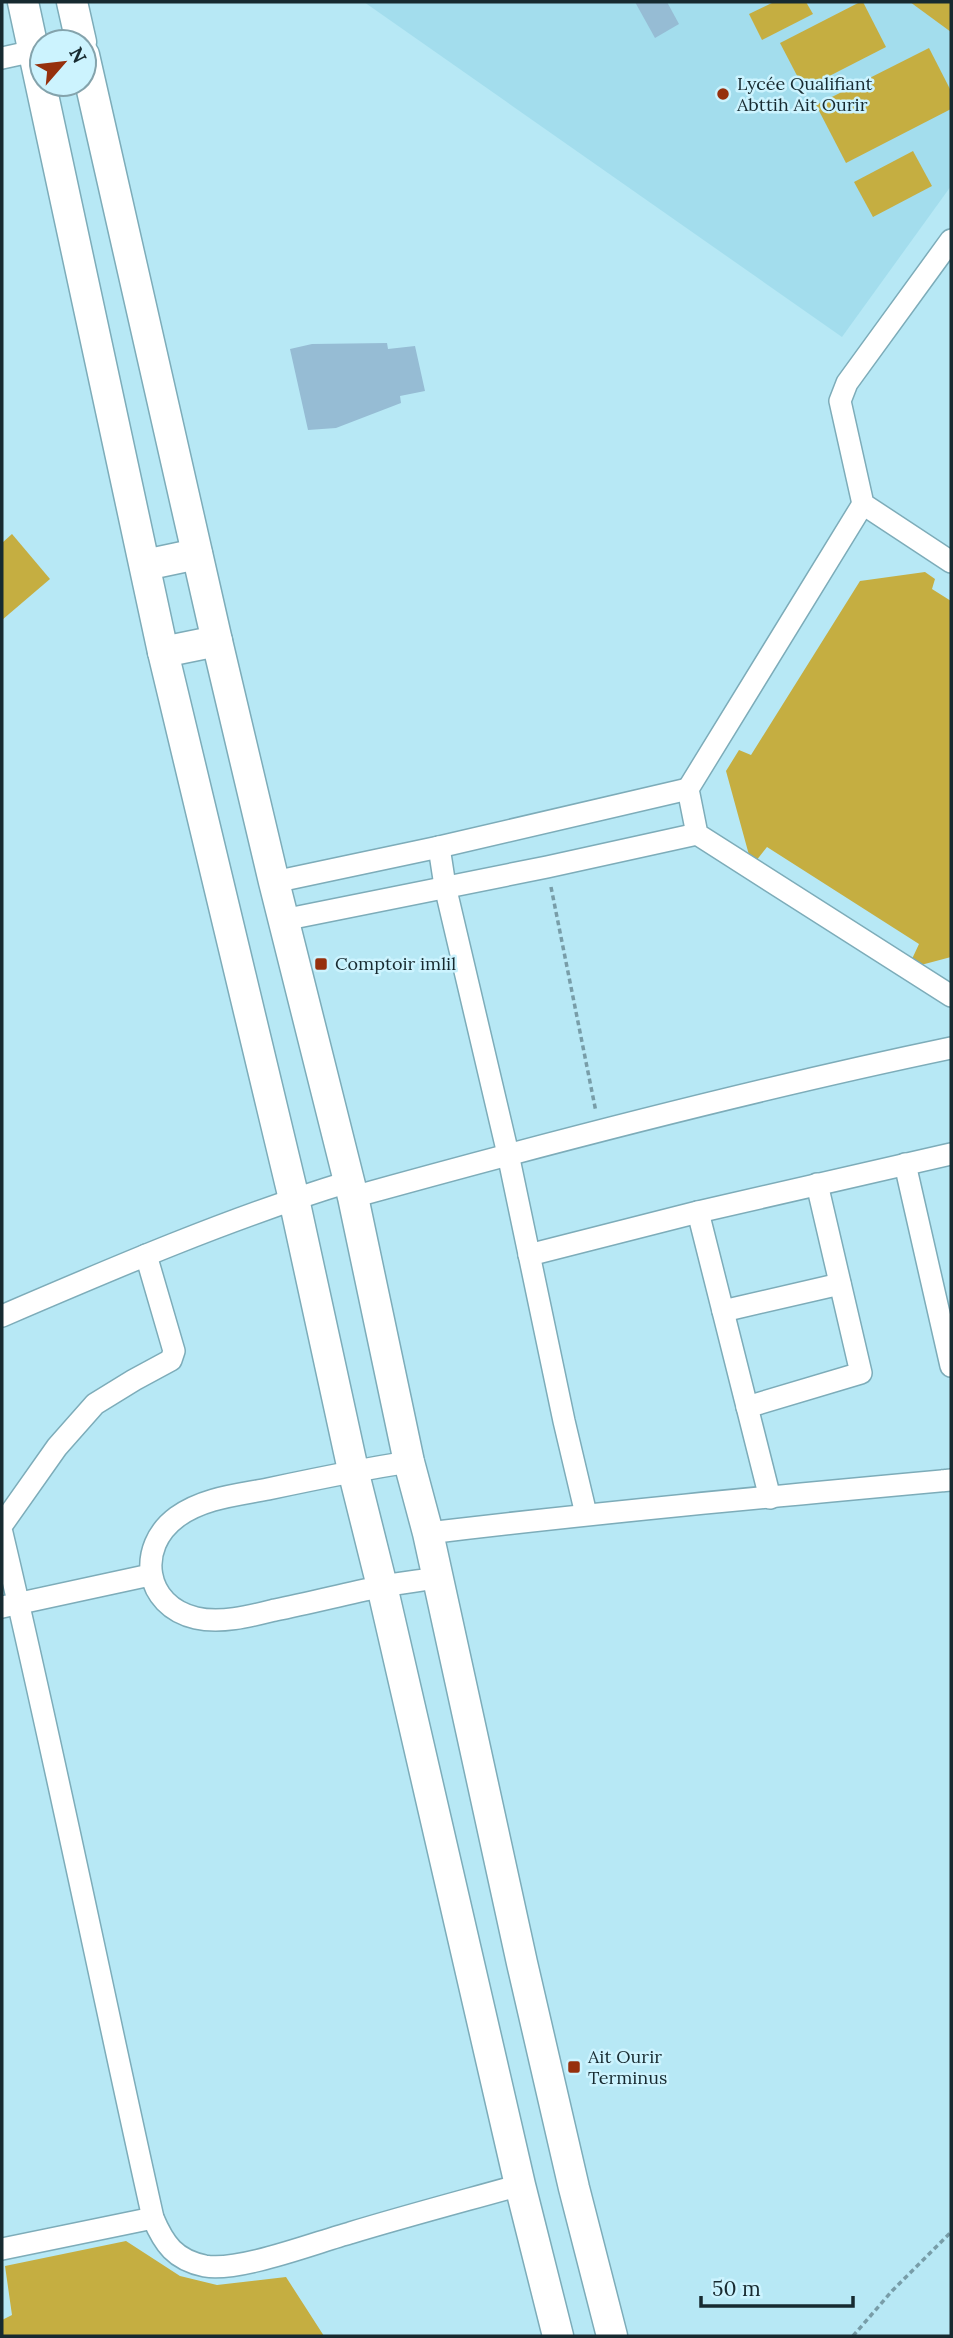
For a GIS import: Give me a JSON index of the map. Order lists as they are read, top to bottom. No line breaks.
{"places":{"other":["Lycée Qualifiant Abttih Ait Ourir"],"transit":["Comptoir imlil","Ait Ourir Terminus"]},"scale_bar":"50 m","north":"top right"}
